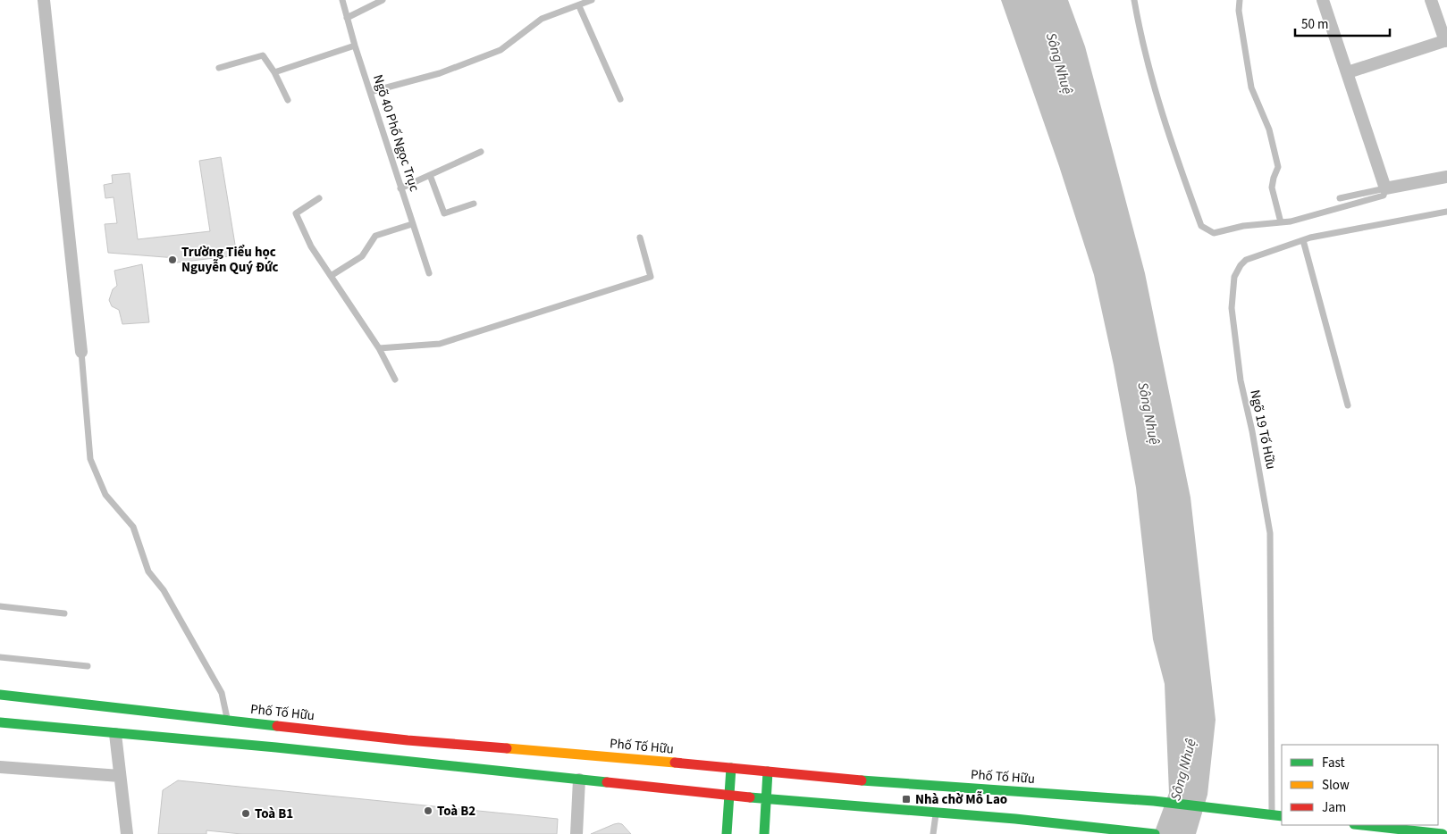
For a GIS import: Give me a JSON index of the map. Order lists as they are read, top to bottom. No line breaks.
{"streets":{"main road":["Phố Tố Hữu"],"lane":["Ngõ 40 Phố Ngọc Trục","Ngõ 19 Tố Hữu"]},"crossings":[["Ngõ 19 Tố Hữu","Phố Tố Hữu"]],"water":["Sông Nhuệ"],"places":{"other":["Trường Tiểu học Nguyễn Quý Đức","Toà B2","Toà B1"],"transit":["Nhà chờ Mỗ Lao"]},"legend":["Fast","Slow","Jam"],"scale_bar":"50 m"}
